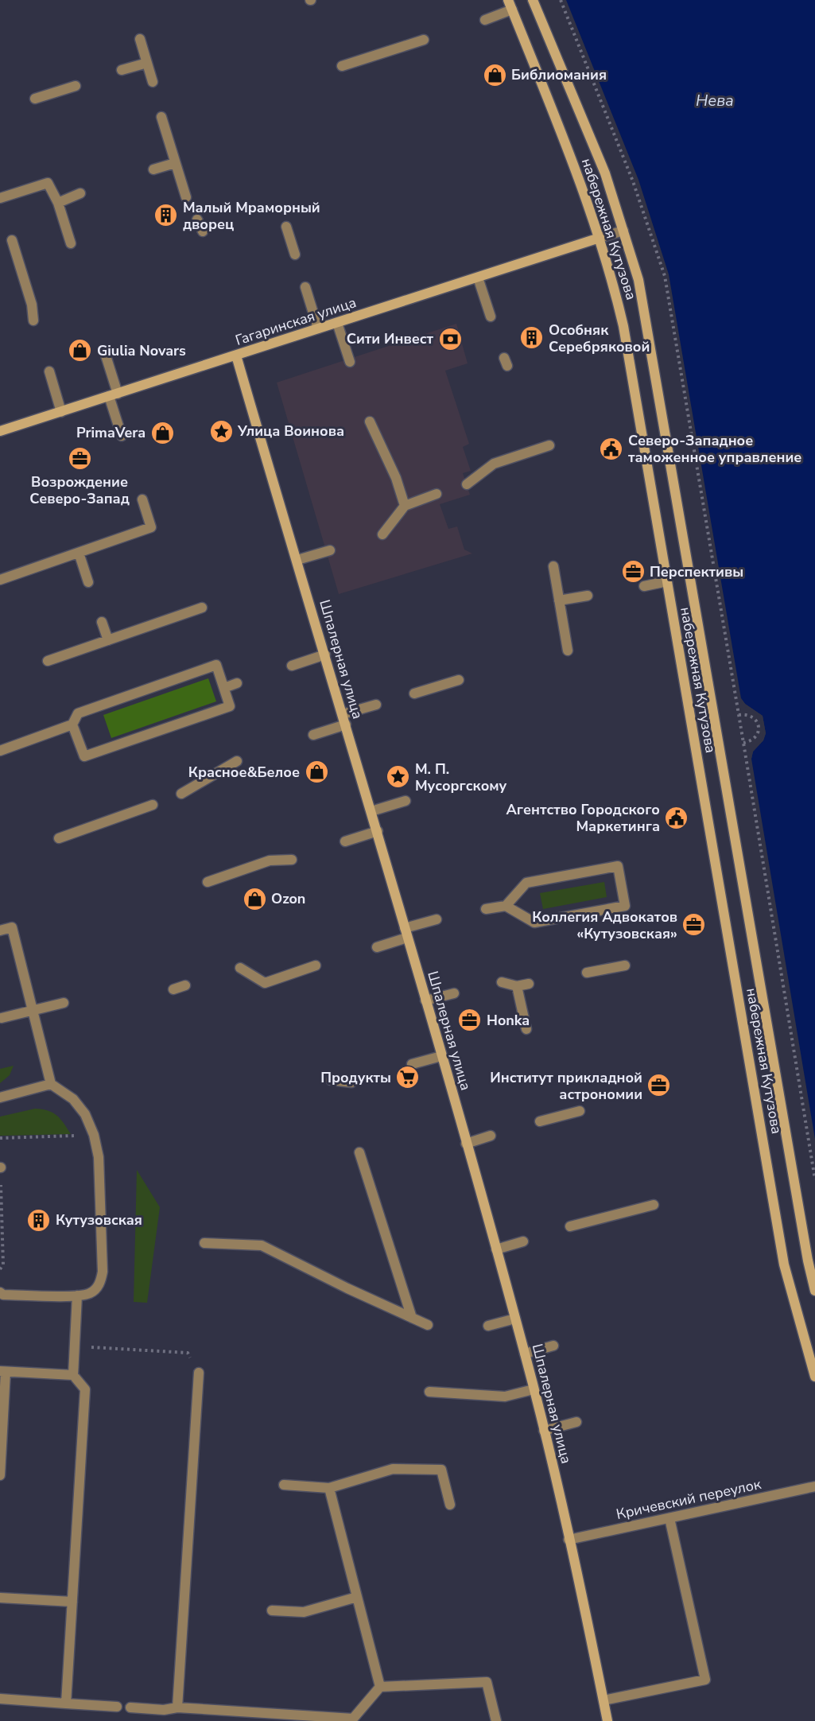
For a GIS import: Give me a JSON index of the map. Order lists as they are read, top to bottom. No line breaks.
{"streets":{"main road":["набережная Кутузова","Гагаринская улица","Шпалерная улица"],"street":["Кричевский переулок"]},"crossings":[["набережная Кутузова","Гагаринская улица"],["Гагаринская улица","Шпалерная улица"],["Шпалерная улица","Кричевский переулок"]],"water":["Нева"],"places":{"shop":["Библиомания","Giulia Novars","PrimaVera","Красное&Белое","Ozon"],"building":["Малый Мраморный дворец","Особняк Серебряковой","Кутузовская"],"bank":["Сити Инвест"],"place":["Улица Воинова","М. П. Мусоргскому"],"public building":["Северо-Западное таможенное управление","Агентство Городского Маркетинга"],"office":["Возрождение Северо-Запад","Перспективы","Коллегия Адвокатов «Кутузовская»","Honka","Институт прикладной астрономии"],"supermarket":["Продукты"]}}
